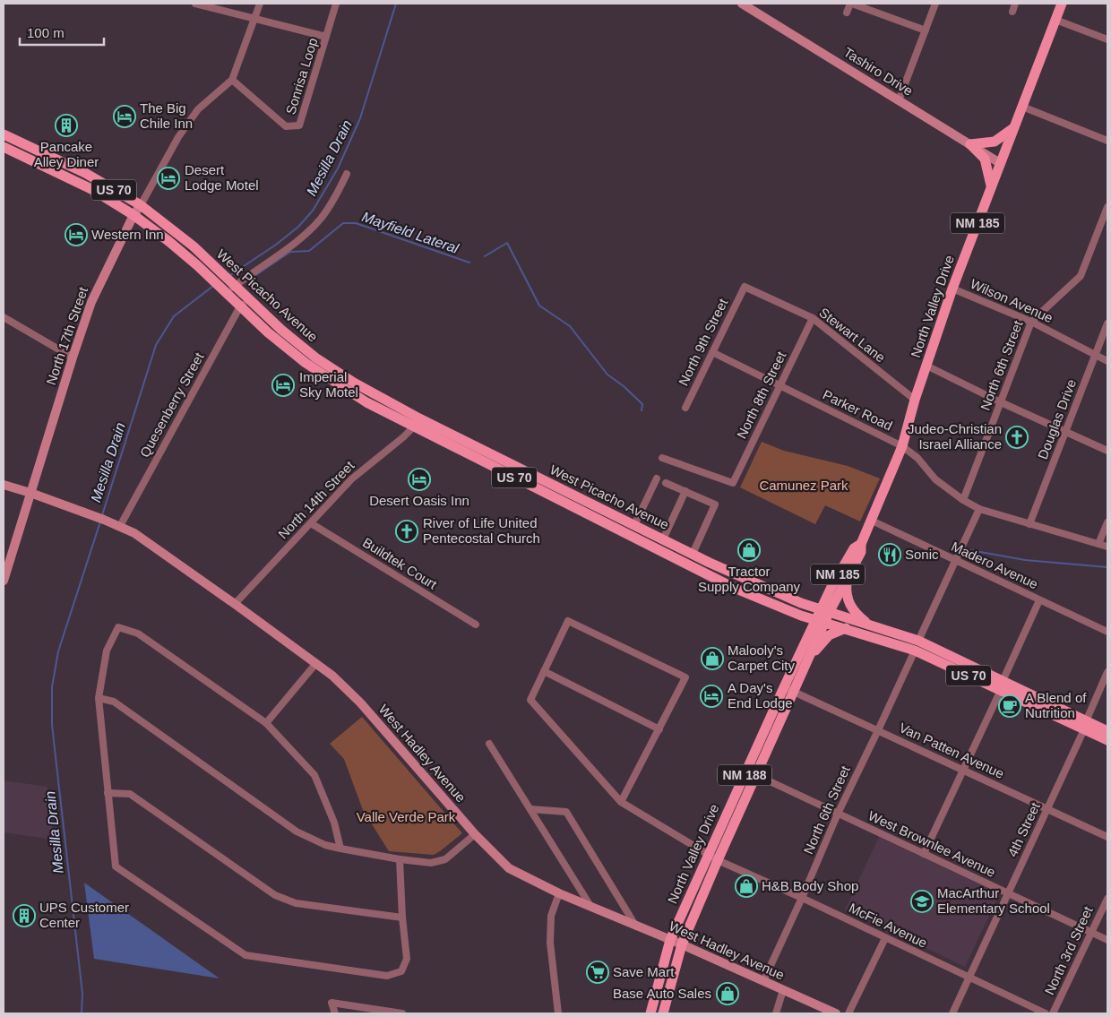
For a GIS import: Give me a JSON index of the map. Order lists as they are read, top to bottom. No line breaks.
{"streets":{"main road":["US 70","NM 185","West Picacho Avenue","North Valley Drive","NM 188"],"street":["Tashiro Drive","Sonrisa Loop","Wilson Avenue","Stewart Lane","North 17th Street","North 9th Street","North 6th Street","North 8th Street","Quesenberry Street","Parker Road","Douglas Drive","North 14th Street","Buildtek Court","Madero Avenue","Van Patten Avenue","West Hadley Avenue","4th Street","West Brownlee Avenue","McFie Avenue","North 3rd Street"]},"crossings":[["Tashiro Drive","North Valley Drive"],["Sonrisa Loop","North 17th Street"],["West Picacho Avenue","North Valley Drive"],["West Picacho Avenue","North 17th Street"],["West Picacho Avenue","North 6th Street"],["West Picacho Avenue","Quesenberry Street"],["West Picacho Avenue","North 14th Street"],["West Picacho Avenue","4th Street"],["Wilson Avenue","North Valley Drive"],["Wilson Avenue","North 6th Street"],["Wilson Avenue","Douglas Drive"],["North Valley Drive","Stewart Lane"],["North Valley Drive","Parker Road"],["North Valley Drive","Madero Avenue"],["North Valley Drive","Van Patten Avenue"],["North Valley Drive","West Hadley Avenue"],["North Valley Drive","West Brownlee Avenue"],["North Valley Drive","McFie Avenue"],["Stewart Lane","North 9th Street"],["Stewart Lane","North 8th Street"],["North 17th Street","West Hadley Avenue"],["North 9th Street","Parker Road"],["North 6th Street","Parker Road"],["North 6th Street","Madero Avenue"],["North 6th Street","Van Patten Avenue"],["North 6th Street","West Hadley Avenue"],["North 6th Street","West Brownlee Avenue"],["North 6th Street","McFie Avenue"],["North 8th Street","Parker Road"],["Quesenberry Street","West Hadley Avenue"],["Parker Road","Douglas Drive"],["North 14th Street","Buildtek Court"],["North 14th Street","West Hadley Avenue"],["Van Patten Avenue","4th Street"],["4th Street","West Brownlee Avenue"],["4th Street","McFie Avenue"],["West Brownlee Avenue","North 3rd Street"]],"water":["Mesilla Drain","Mayfield Lateral"],"parks":["Camunez Park","Valle Verde Park"],"places":{"hotel":["The Big Chile Inn","Desert Lodge Motel","Western Inn","Imperial Sky Motel","Desert Oasis Inn","A Day's End Lodge"],"building":["Pancake Alley Diner","UPS Customer Center"],"church":["Judeo-Christian Israel Alliance","River of Life United Pentecostal Church"],"shop":["Tractor Supply Company","Malooly's Carpet City","H&B Body Shop","Base Auto Sales"],"restaurant":["Sonic"],"cafe":["A Blend of Nutrition"],"school or university":["MacArthur Elementary School"],"supermarket":["Save Mart"]},"scale_bar":"100 m"}
